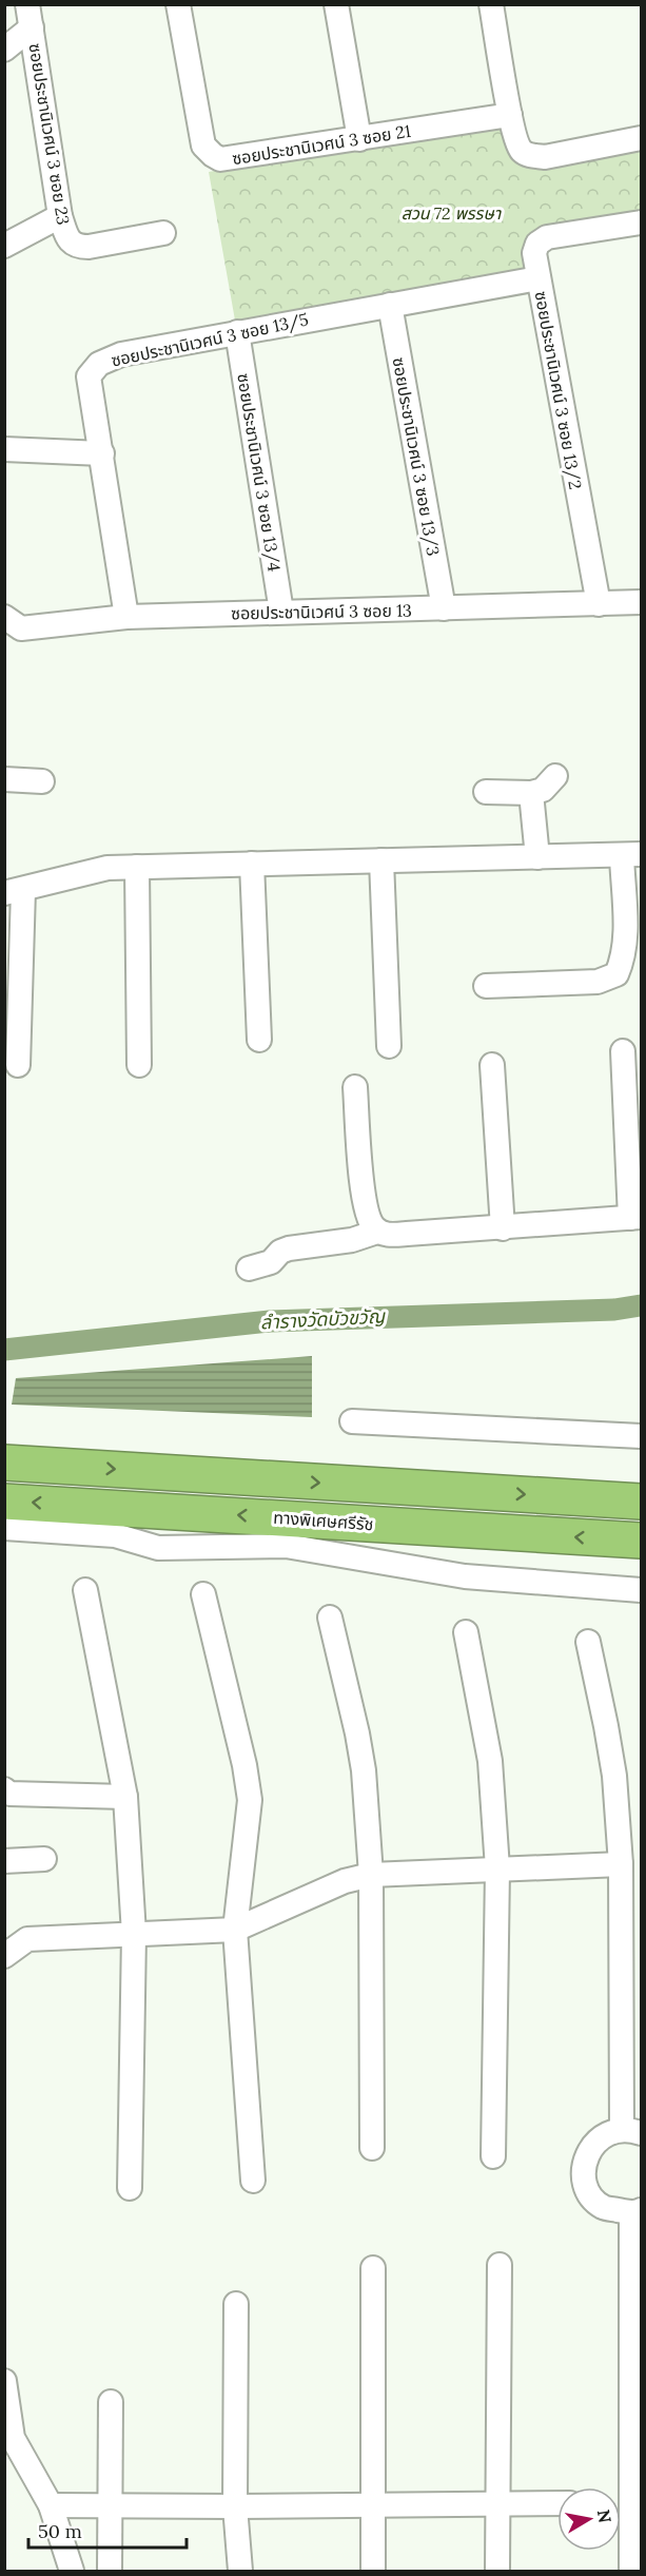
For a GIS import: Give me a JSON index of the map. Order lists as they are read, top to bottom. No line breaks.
{"streets":{"highway":["ทางพิเศษศรีรัช"],"street":["ซอยประชานิเวศน์ 3 ซอย 23","ซอยประชานิเวศน์ 3 ซอย 21","ซอยประชานิเวศน์ 3 ซอย 13/5","ซอยประชานิเวศน์ 3 ซอย 13/2","ซอยประชานิเวศน์ 3 ซอย 13/3","ซอยประชานิเวศน์ 3 ซอย 13/4","ซอยประชานิเวศน์ 3 ซอย 13"]},"crossings":[["ซอยประชานิเวศน์ 3 ซอย 13/5","ซอยประชานิเวศน์ 3 ซอย 13/2"],["ซอยประชานิเวศน์ 3 ซอย 13/5","ซอยประชานิเวศน์ 3 ซอย 13/3"],["ซอยประชานิเวศน์ 3 ซอย 13/5","ซอยประชานิเวศน์ 3 ซอย 13/4"],["ซอยประชานิเวศน์ 3 ซอย 13/5","ซอยประชานิเวศน์ 3 ซอย 13"],["ซอยประชานิเวศน์ 3 ซอย 13/2","ซอยประชานิเวศน์ 3 ซอย 13"],["ซอยประชานิเวศน์ 3 ซอย 13/3","ซอยประชานิเวศน์ 3 ซอย 13"],["ซอยประชานิเวศน์ 3 ซอย 13/4","ซอยประชานิเวศน์ 3 ซอย 13"]],"water":["ลำรางวัดบัวขวัญ"],"parks":["สวน 72 พรรษา"],"scale_bar":"50 m","north":"right"}
